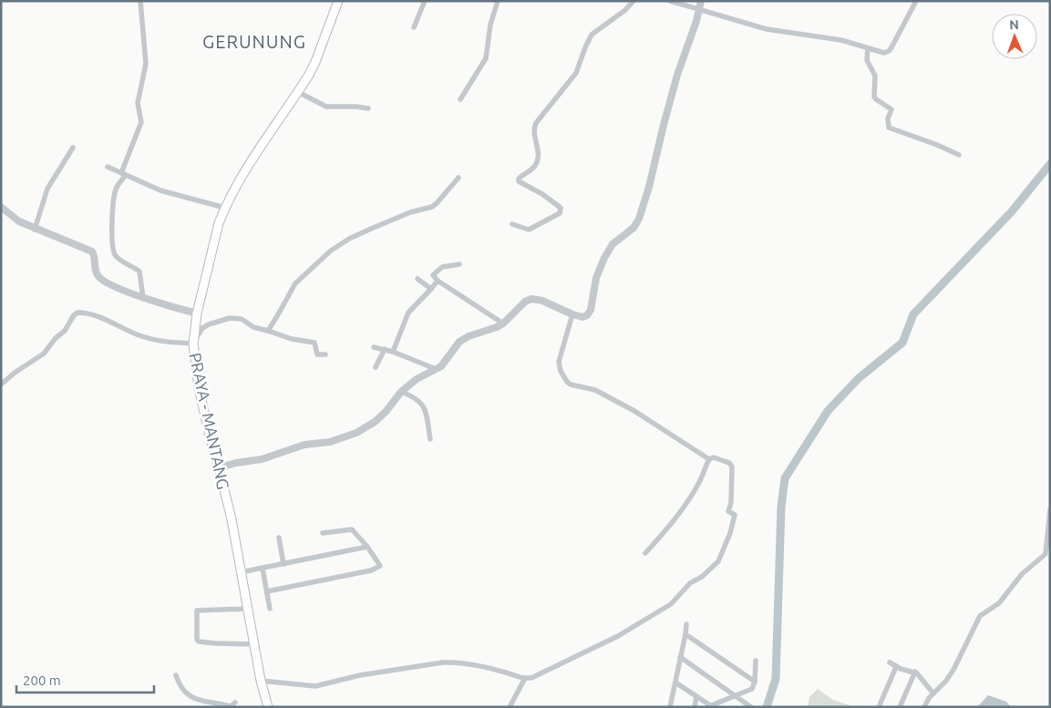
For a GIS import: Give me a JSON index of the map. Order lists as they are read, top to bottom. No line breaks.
{"streets":{"main road":["PRAYA - MANTANG"]},"districts":["GERUNUNG"],"scale_bar":"200 m","north":"top"}
